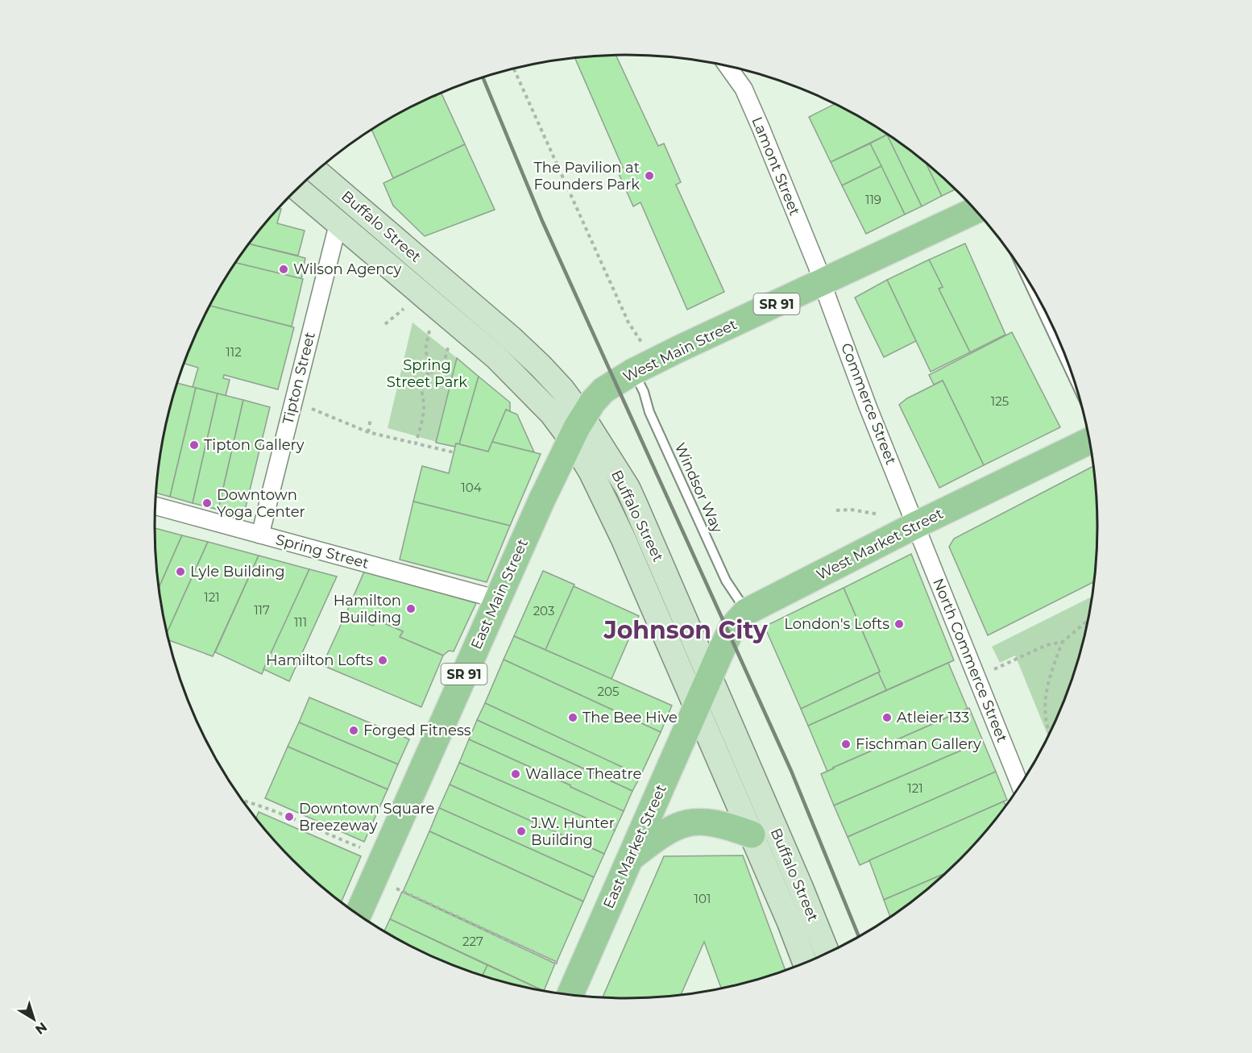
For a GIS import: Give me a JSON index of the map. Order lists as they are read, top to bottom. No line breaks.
{"streets":{"main road":["SR 91","West Main Street","West Market Street","East Main Street","East Market Street"],"street":["Lamont Street","Buffalo Street","Tipton Street","Commerce Street","Spring Street","North Commerce Street"],"lane":["Windsor Way"]},"crossings":[["Lamont Street","West Main Street"],["Lamont Street","Commerce Street"],["Buffalo Street","West Main Street"],["Buffalo Street","Tipton Street"],["Buffalo Street","West Market Street"],["Buffalo Street","East Main Street"],["Buffalo Street","East Market Street"],["West Main Street","Commerce Street"],["West Main Street","Windsor Way"],["West Main Street","East Main Street"],["Tipton Street","Spring Street"],["Commerce Street","West Market Street"],["Commerce Street","North Commerce Street"],["Windsor Way","West Market Street"],["West Market Street","North Commerce Street"],["West Market Street","East Market Street"],["Spring Street","East Main Street"]],"districts":["Johnson City"],"parks":["Spring Street Park"],"places":["The Pavilion at Founders Park","Wilson Agency","Tipton Gallery","Downtown Yoga Center","Lyle Building","Hamilton Building","London's Lofts","Hamilton Lofts","The Bee Hive","Atleier 133","Forged Fitness","Fischman Gallery","Wallace Theatre","Downtown Square Breezeway","J.W. Hunter Building"],"house_numbers":["119","112","125","104","121","117","203","111","205","121","101","227"],"north":"bottom right"}
